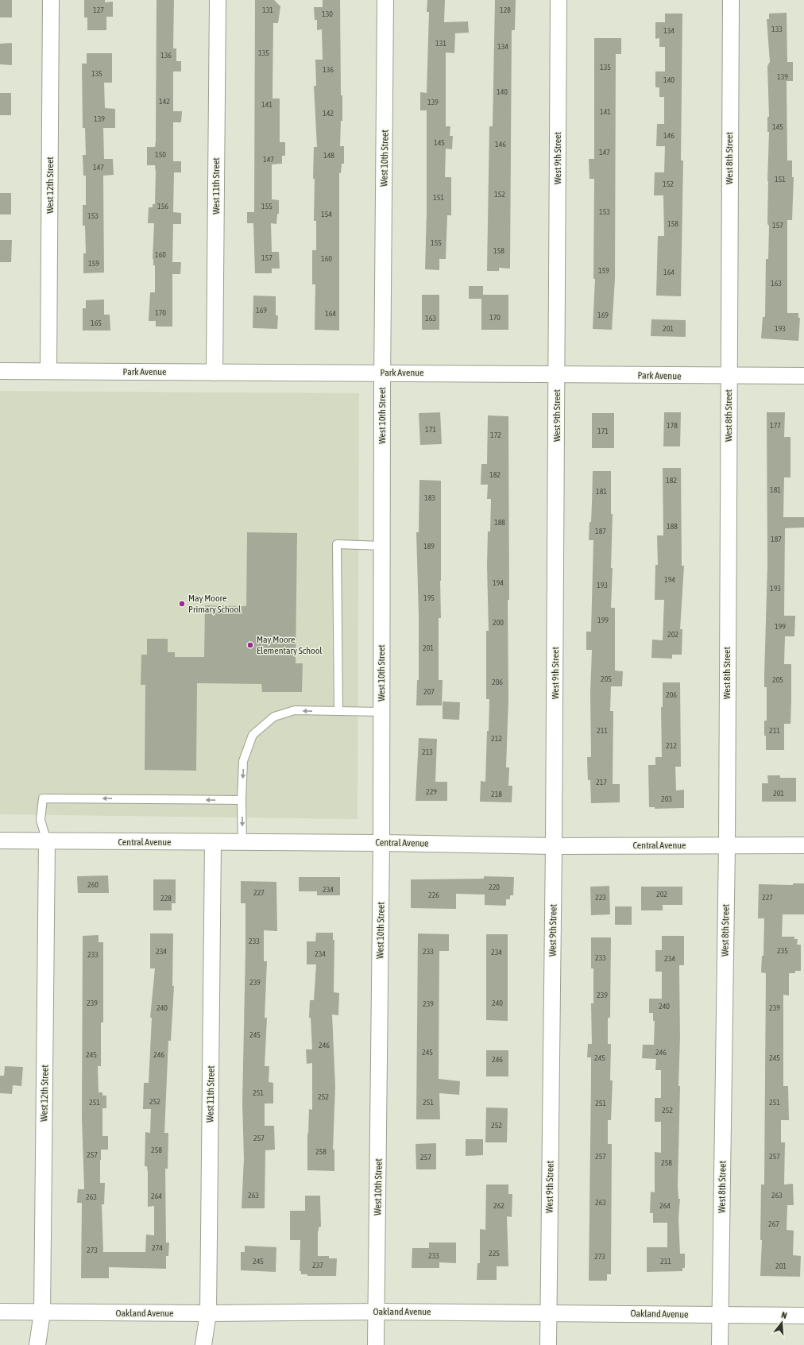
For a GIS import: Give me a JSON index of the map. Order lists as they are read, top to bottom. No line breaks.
{"streets":{"street":["West 10th Street","West 9th Street","West 8th Street","West 12th Street","West 11th Street","Park Avenue","Central Avenue","Oakland Avenue"]},"crossings":[["West 10th Street","Park Avenue"],["West 10th Street","Central Avenue"],["West 10th Street","Oakland Avenue"],["West 9th Street","Park Avenue"],["West 9th Street","Central Avenue"],["West 9th Street","Oakland Avenue"],["West 8th Street","Park Avenue"],["West 8th Street","Central Avenue"],["West 8th Street","Oakland Avenue"],["West 12th Street","Park Avenue"],["West 12th Street","Central Avenue"],["West 12th Street","Oakland Avenue"],["West 11th Street","Park Avenue"],["West 11th Street","Central Avenue"],["West 11th Street","Oakland Avenue"]],"places":["May Moore Primary School","May Moore Elementary School"],"house_numbers":["127","131","128","130","133","134","131","134","135","136","135","136","135","139","140","140","142","139","141","141","142","139","145","146","145","146","147","150","148","147","147","151","152","152","151","156","155","153","154","153","158","157","155","158","160","157","160","159","159","164","163","169","170","164","169","170","163","165","201","193","178","177","171","171","172","182","182","181","181","183","188","188","187","187","189","194","194","193","193","195","199","200","199","202","201","205","205","206","207","206","211","211","212","212","213","217","229","201","218","203","260","220","234","227","202","226","223","227","228","233","235","234","233","234","234","233","233","234","239","239","239","240","239","240","240","239","245","246","245","246","245","246","245","245","246","251","252","252","251","251","251","251","252","252","257","258","258","257","257","257","257","258","263","263","264","263","263","262","264","267","274","273","225","233","273","245","211","237","201"],"north":"top"}
